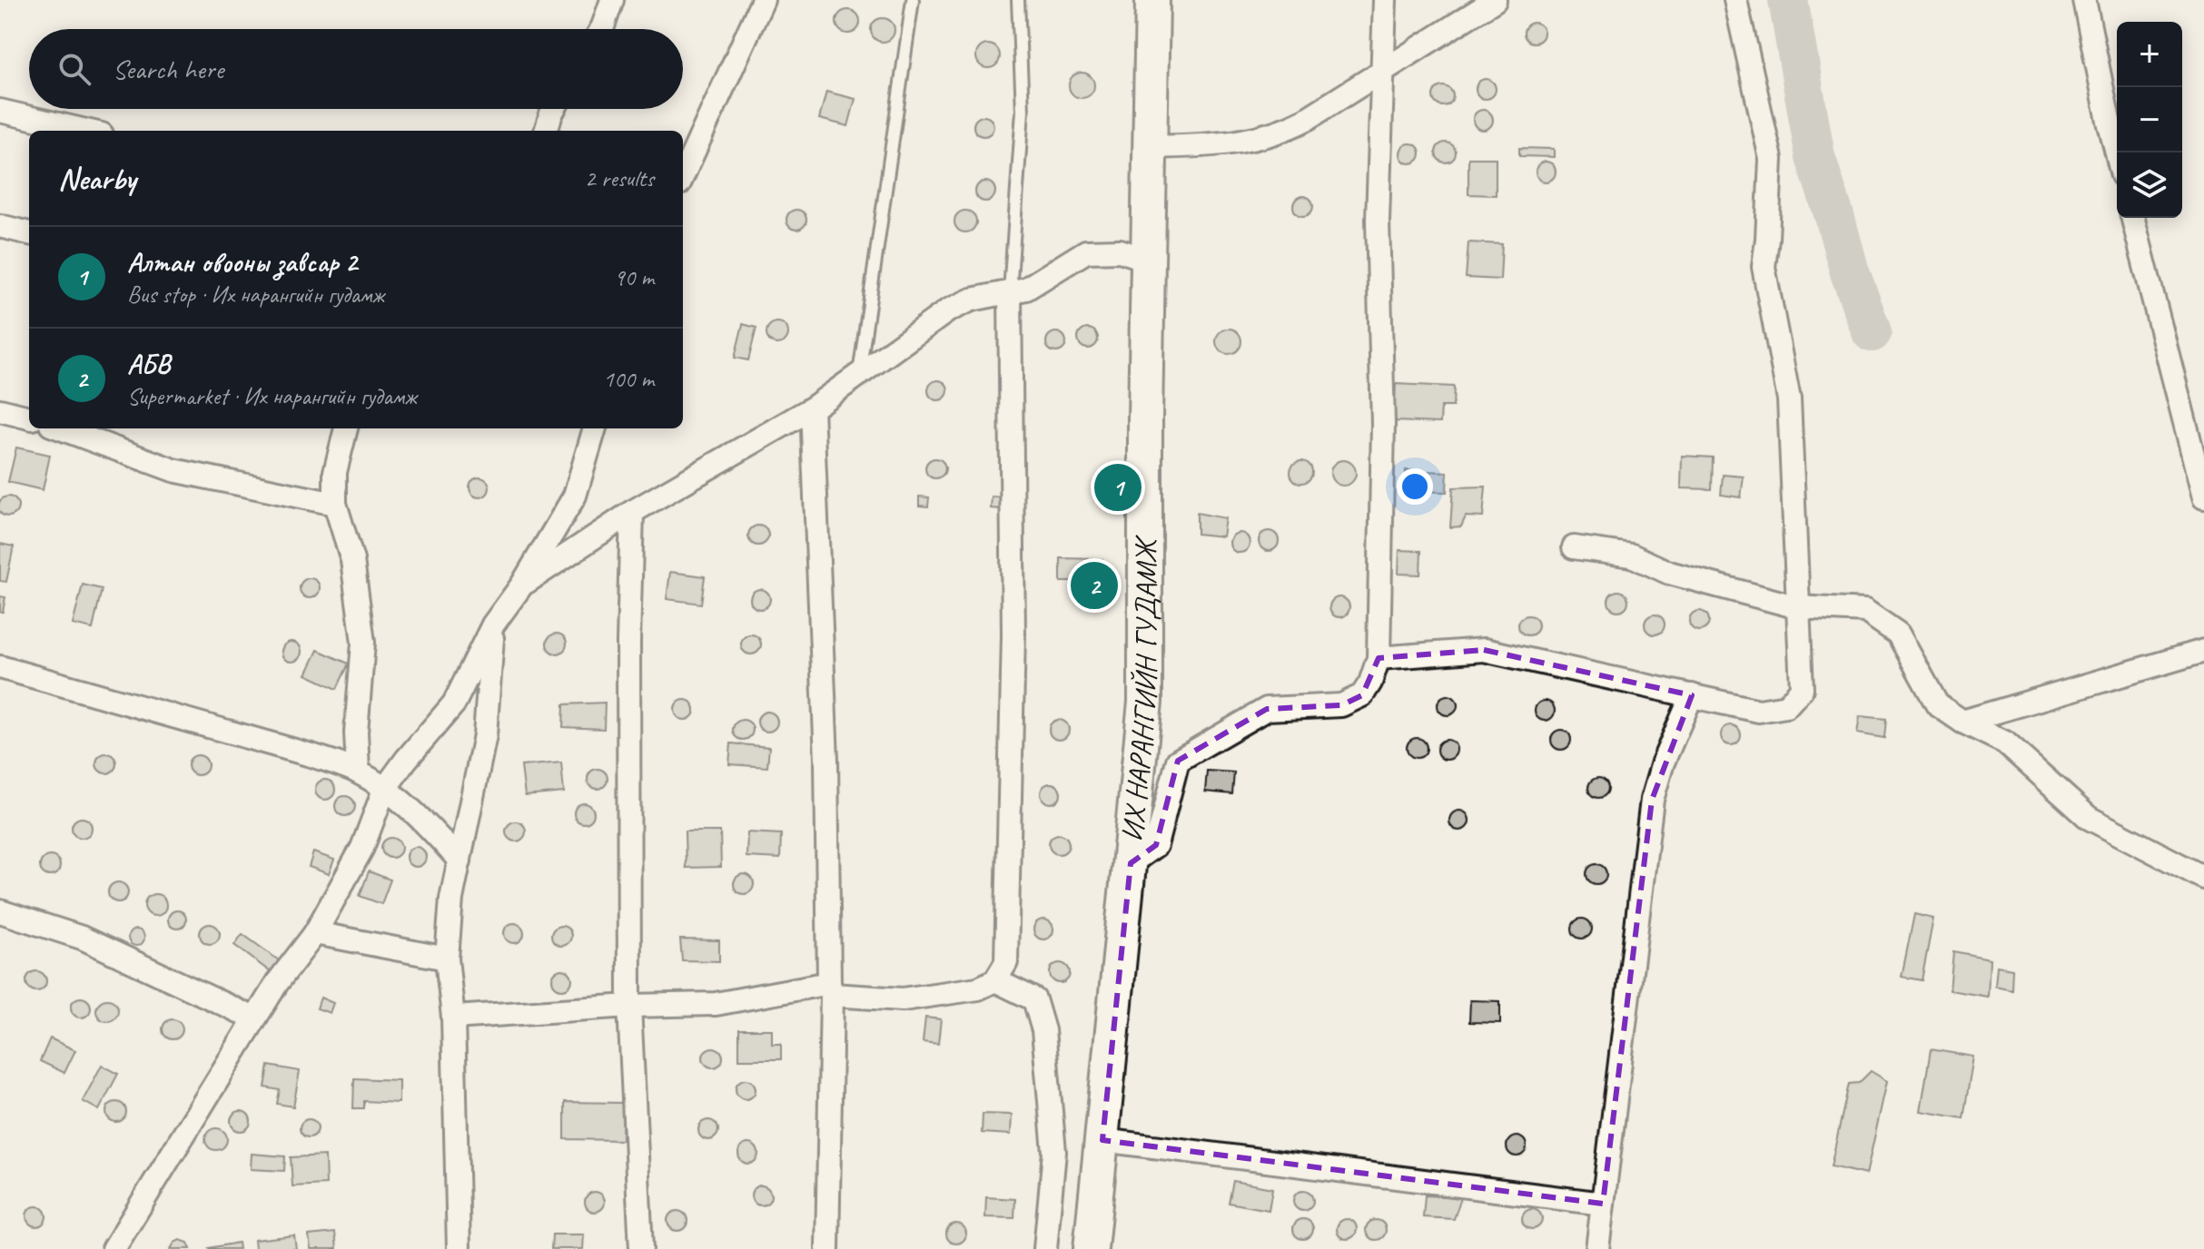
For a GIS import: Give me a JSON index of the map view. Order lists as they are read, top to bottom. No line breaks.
{"streets":{"main road":["ИХ НАРАНГИЙН ГУДАМЖ"]},"page":{"map_buttons":["+","−"],"search":"Search here","heading":["Nearby","2 results"],"list":[{"mark":"1","name":"Алтан овооны завсар 2","note":"Bus stop · Их нарангийн гудамж","value":"90 m"},{"mark":"2","name":"АБВ","note":"Supermarket · Их нарангийн гудамж","value":"100 m"}],"pins":["1","2"]}}
